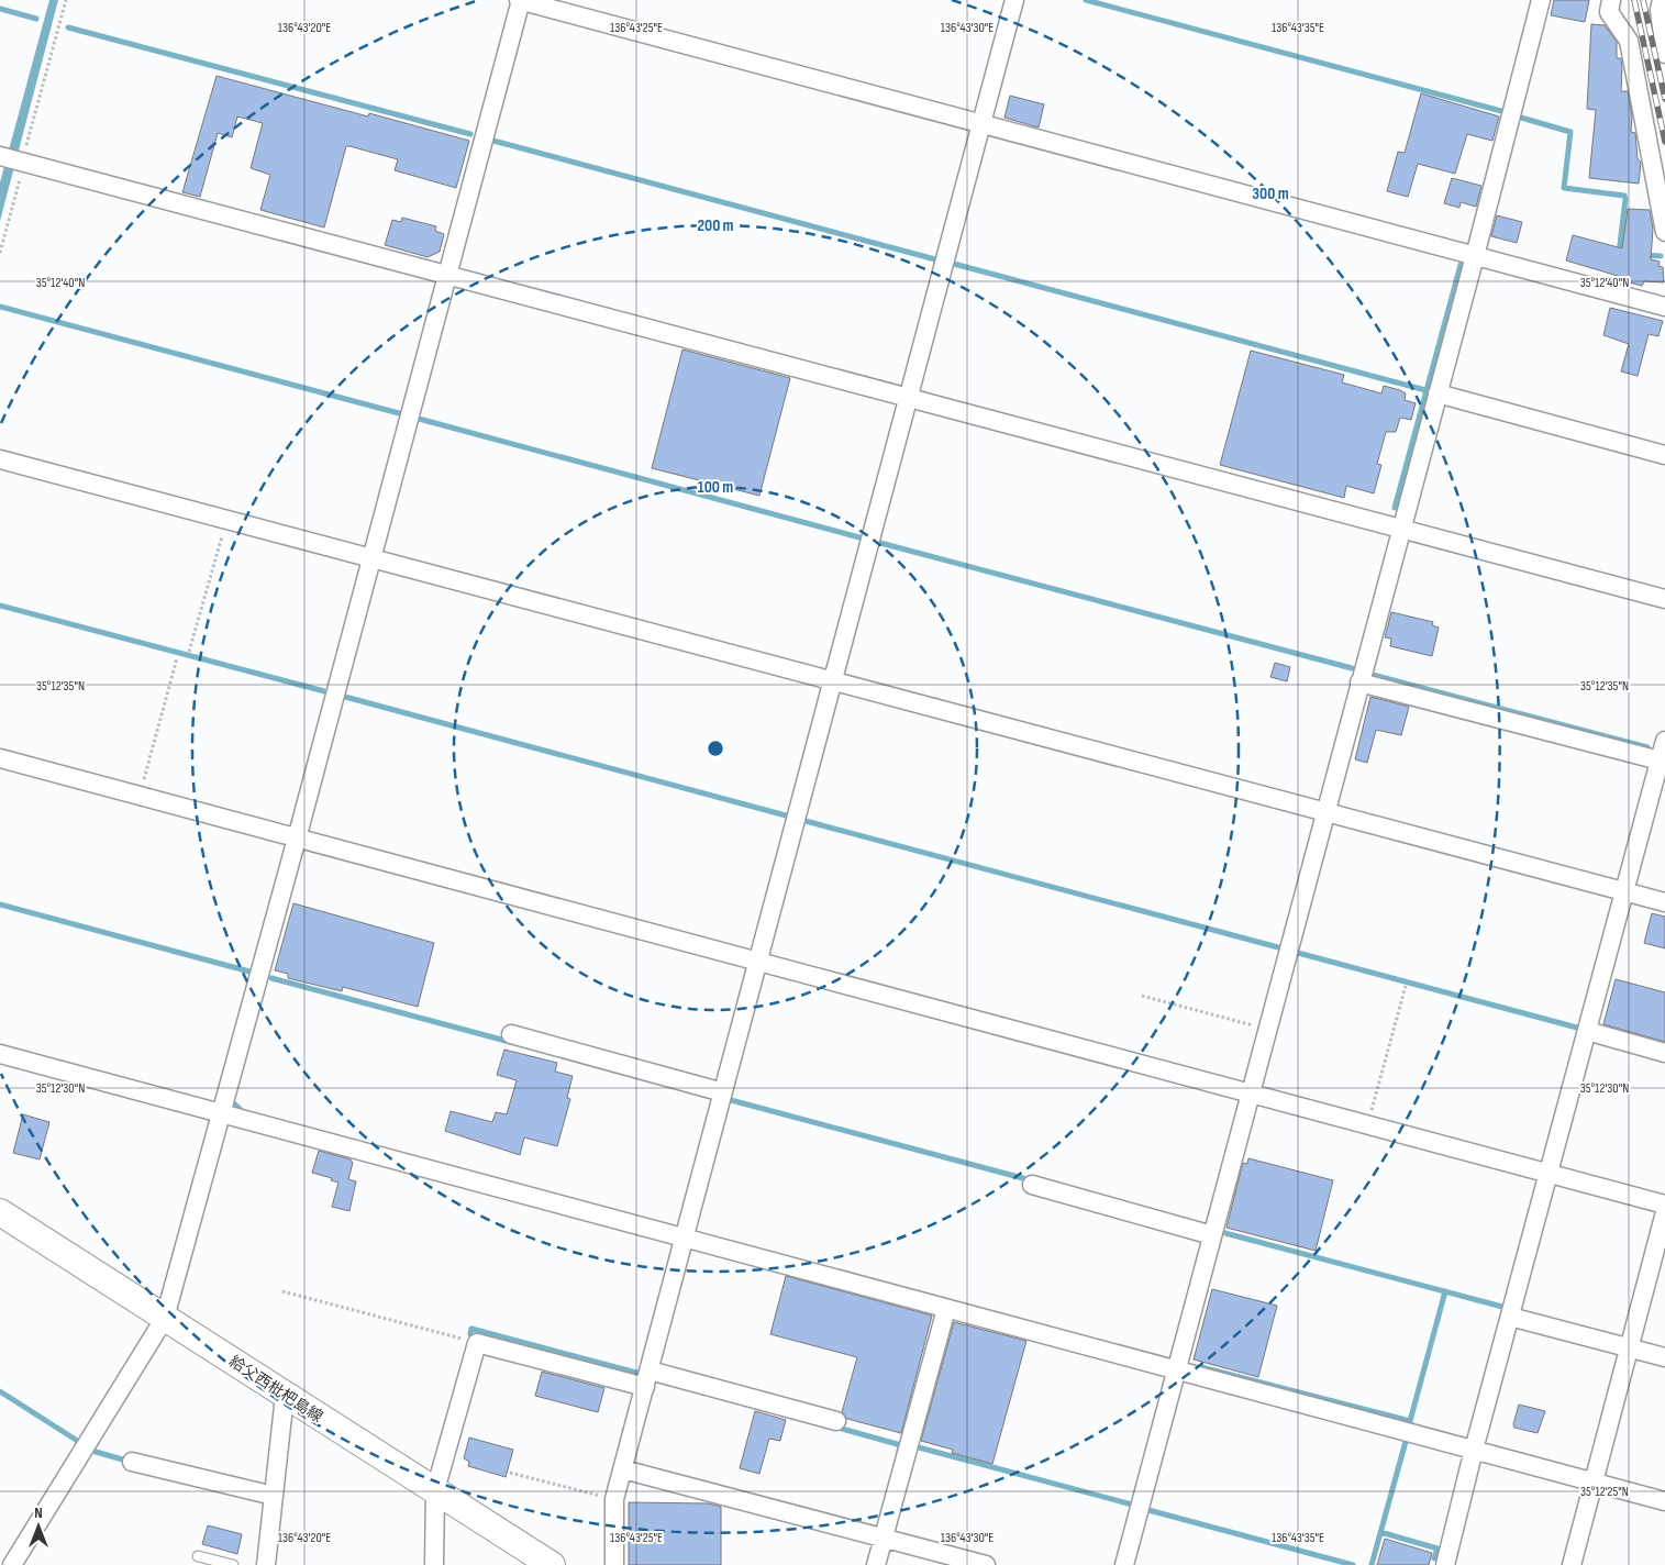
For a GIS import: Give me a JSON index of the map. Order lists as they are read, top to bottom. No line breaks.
{"streets":{"main road":["給父西枇杷島線"]},"north":"top","coordinates":["136°43'20\"E","136°43'25\"E","136°43'30\"E","136°43'35\"E","35°12'40\"N","35°12'35\"N","35°12'30\"N","35°12'25\"N"],"rings":["300 m","200 m","100 m"]}
